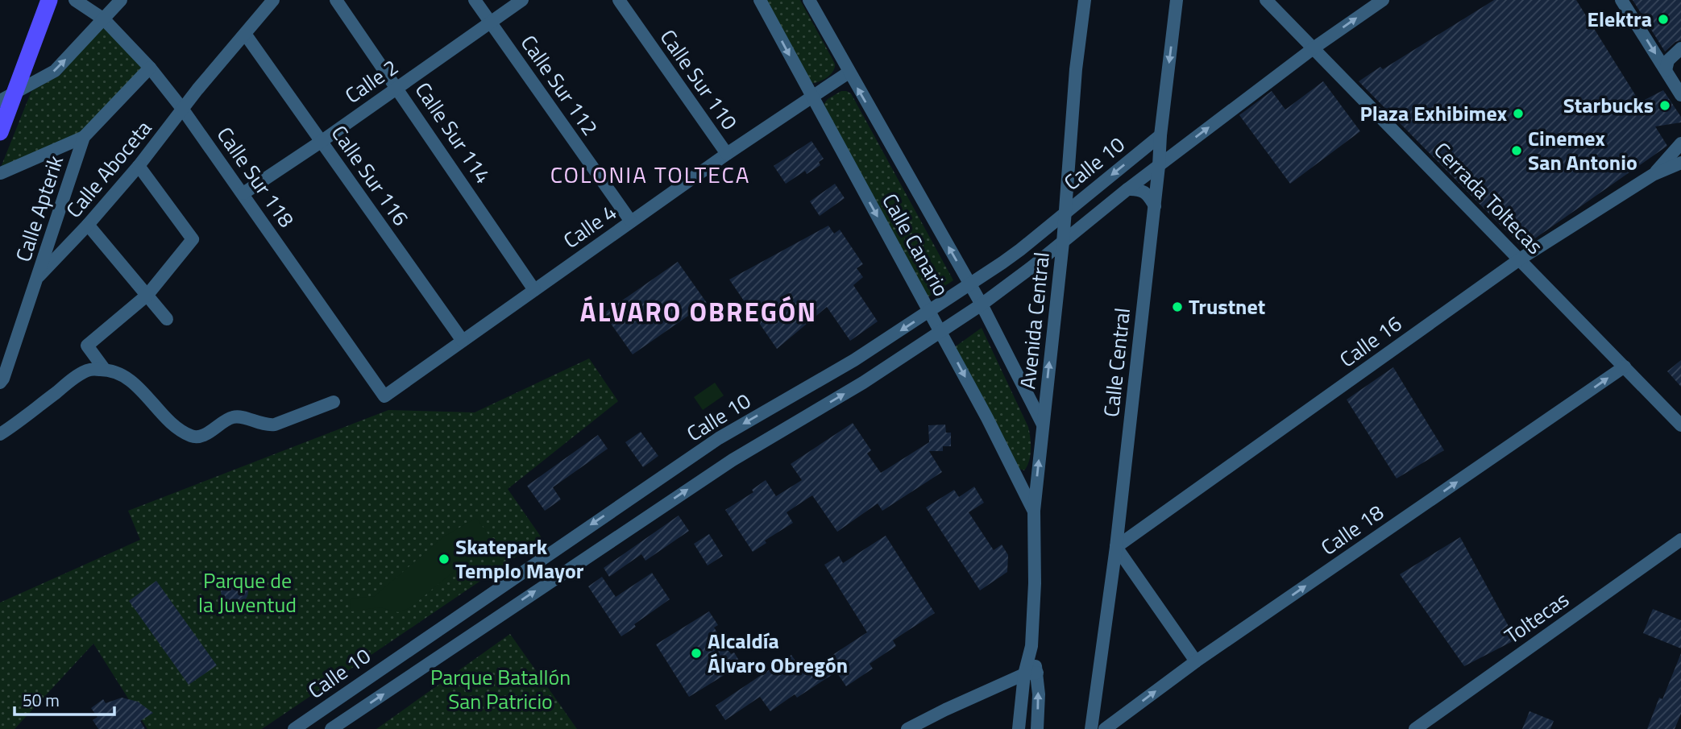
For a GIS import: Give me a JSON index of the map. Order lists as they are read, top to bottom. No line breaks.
{"streets":{"street":["Calle Sur 110","Calle 2","Calle Sur 112","Calle Sur 114","Calle 10","Calle Aboceta","Calle Sur 116","Calle Sur 118","Cerrada Toltecas","Calle Apterik","Calle 4","Calle Canario","Avenida Central","Calle 16","Calle Central","Calle 18","Toltecas"]},"crossings":[["Calle Sur 110","Calle 4"],["Calle 2","Calle Sur 112"],["Calle 2","Calle Sur 114"],["Calle 2","Calle Sur 116"],["Calle 2","Calle Sur 118"],["Calle Sur 112","Calle 4"],["Calle Sur 114","Calle 4"],["Calle 10","Cerrada Toltecas"],["Calle 10","Calle Canario"],["Calle 10","Avenida Central"],["Calle 10","Calle Central"],["Calle Aboceta","Calle Sur 116"],["Calle Aboceta","Calle Sur 118"],["Calle Aboceta","Calle Apterik"],["Calle Sur 116","Calle 4"],["Calle Sur 118","Calle Apterik"],["Calle Sur 118","Calle 4"],["Cerrada Toltecas","Calle 16"],["Cerrada Toltecas","Calle 18"],["Calle 4","Calle Canario"],["Calle Canario","Avenida Central"],["Calle 16","Calle Central"]],"one_way":["Avenida Central","Calle 18"],"districts":["COLONIA TOLTECA","ÁLVARO OBREGÓN"],"parks":["Parque de la Juventud","Parque Batallón San Patricio"],"places":["Elektra","Starbucks","Plaza Exhibimex","Cinemex San Antonio","Trustnet","Skatepark Templo Mayor","Alcaldía Álvaro Obregón"],"scale_bar":"50 m"}
